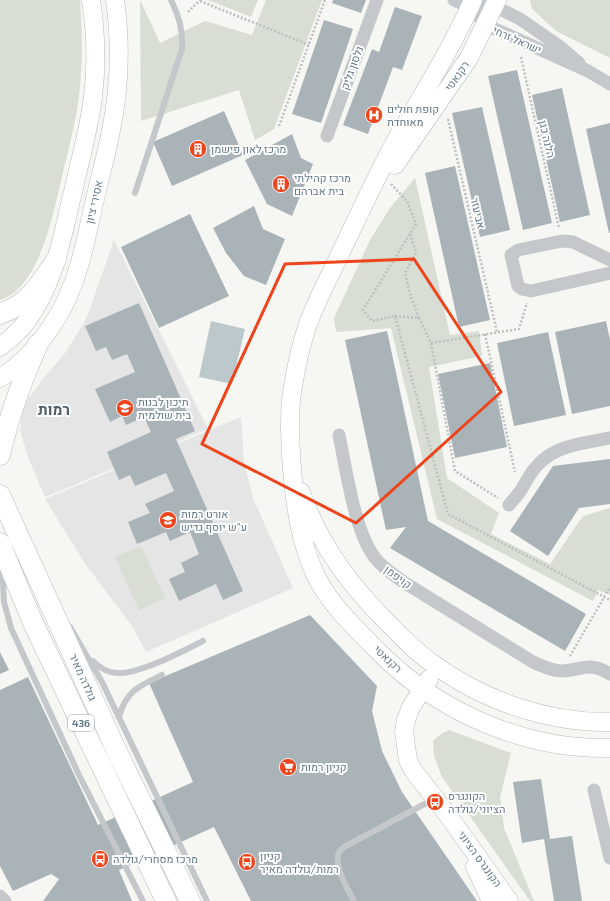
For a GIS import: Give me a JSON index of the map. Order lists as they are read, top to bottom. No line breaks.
{"streets":{"main road":["גולדה מאיר","436"],"street":["ישראל זרחי","נלסון גליק","רקנאטי","אסירי ציון","קויפמן","הקונגרס הציוני"],"path":["הלנה כגן","אביעזר"]},"crossings":[["ישראל זרחי","רקנאטי"],["ישראל זרחי","הלנה כגן"],["רקנאטי","אביעזר"],["רקנאטי","הקונגרס הציוני"]],"districts":["רמות"],"places":{"hospital":["קופת חולים מאוחדת"],"building":["מרכז לאון פישמן","מרכז קהילתי בית אברהם"],"school or university":["תיכון לבנות בית שולמית","אורט רמות ע\"ש יוסף גדיש"],"supermarket":["קניון רמות"],"bus stop":["הקונגרס הציוני/גולדה","מרכז מסחרי/גולדה","קניון רמות/גולדה מאיר"]}}
